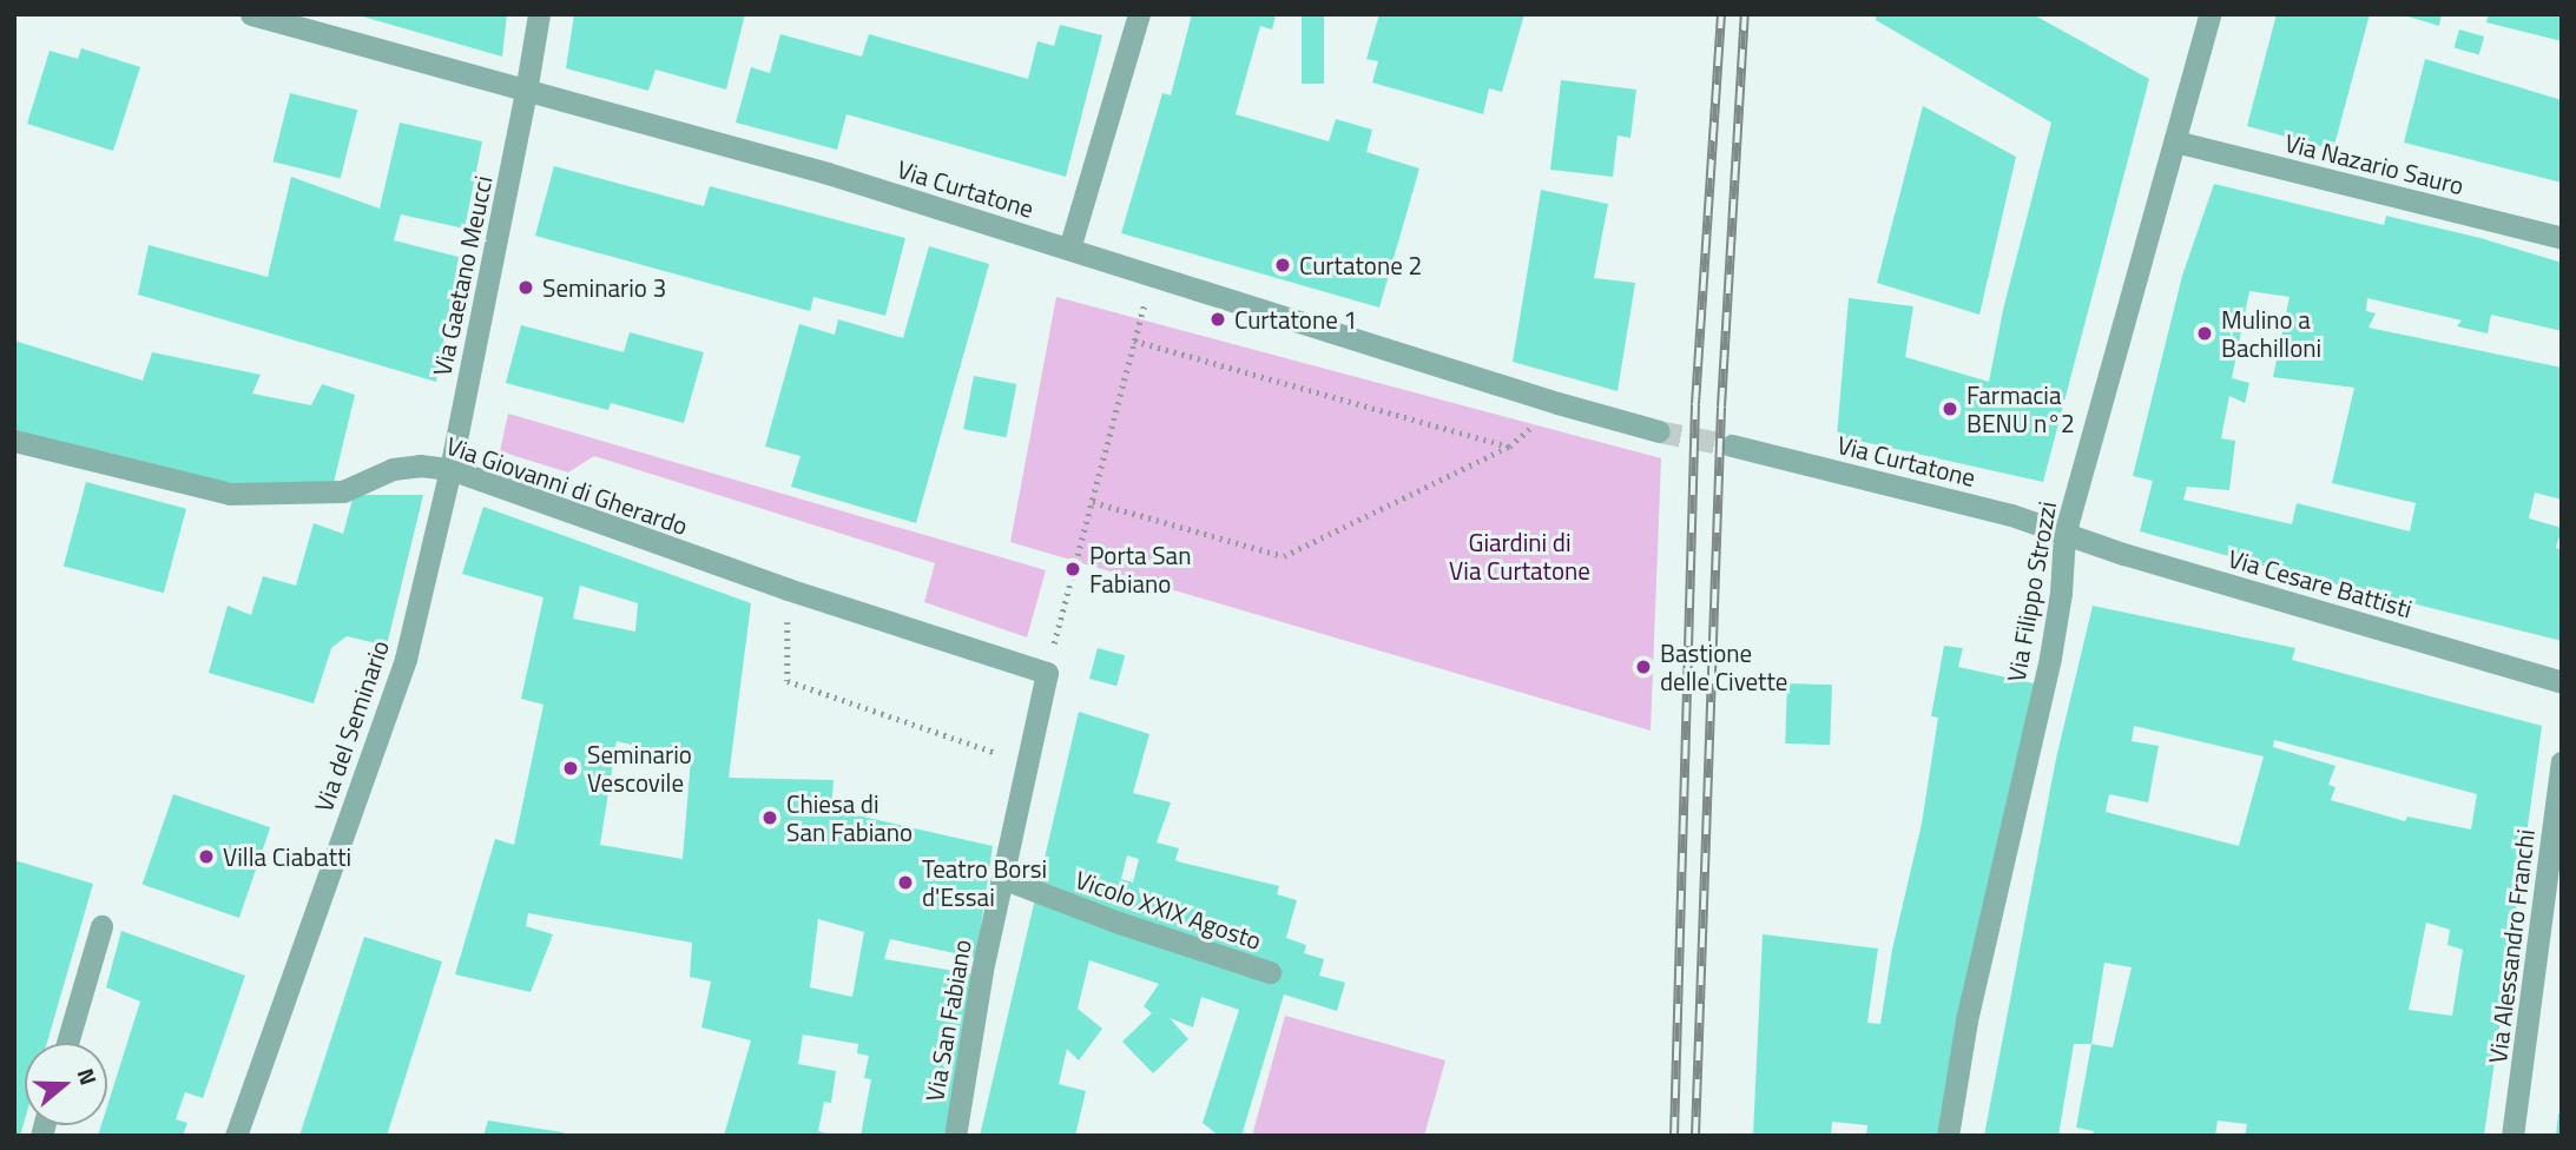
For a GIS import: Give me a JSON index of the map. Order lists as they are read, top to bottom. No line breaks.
{"streets":{"street":["Via Nazario Sauro","Via Curtatone","Via Gaetano Meucci","Via Giovanni di Gherardo","Via Cesare Battisti","Via Filippo Strozzi","Via del Seminario","Vicolo XXIX Agosto","Via Alessandro Franchi","Via San Fabiano"]},"crossings":[["Via Nazario Sauro","Via Filippo Strozzi"],["Via Curtatone","Via Gaetano Meucci"],["Via Curtatone","Via Cesare Battisti"],["Via Curtatone","Via Filippo Strozzi"],["Via Gaetano Meucci","Via Giovanni di Gherardo"],["Via Gaetano Meucci","Via del Seminario"],["Via Giovanni di Gherardo","Via del Seminario"],["Via Giovanni di Gherardo","Via San Fabiano"],["Via Cesare Battisti","Via Filippo Strozzi"],["Vicolo XXIX Agosto","Via San Fabiano"]],"parks":["Giardini di Via Curtatone"],"places":["Curtatone 2","Seminario 3","Curtatone 1","Mulino a Bachilloni","Farmacia BENU n°2","Porta San Fabiano","Bastione delle Civette","Seminario Vescovile","Chiesa di San Fabiano","Villa Ciabatti","Teatro Borsi d'Essai"],"north":"right"}
